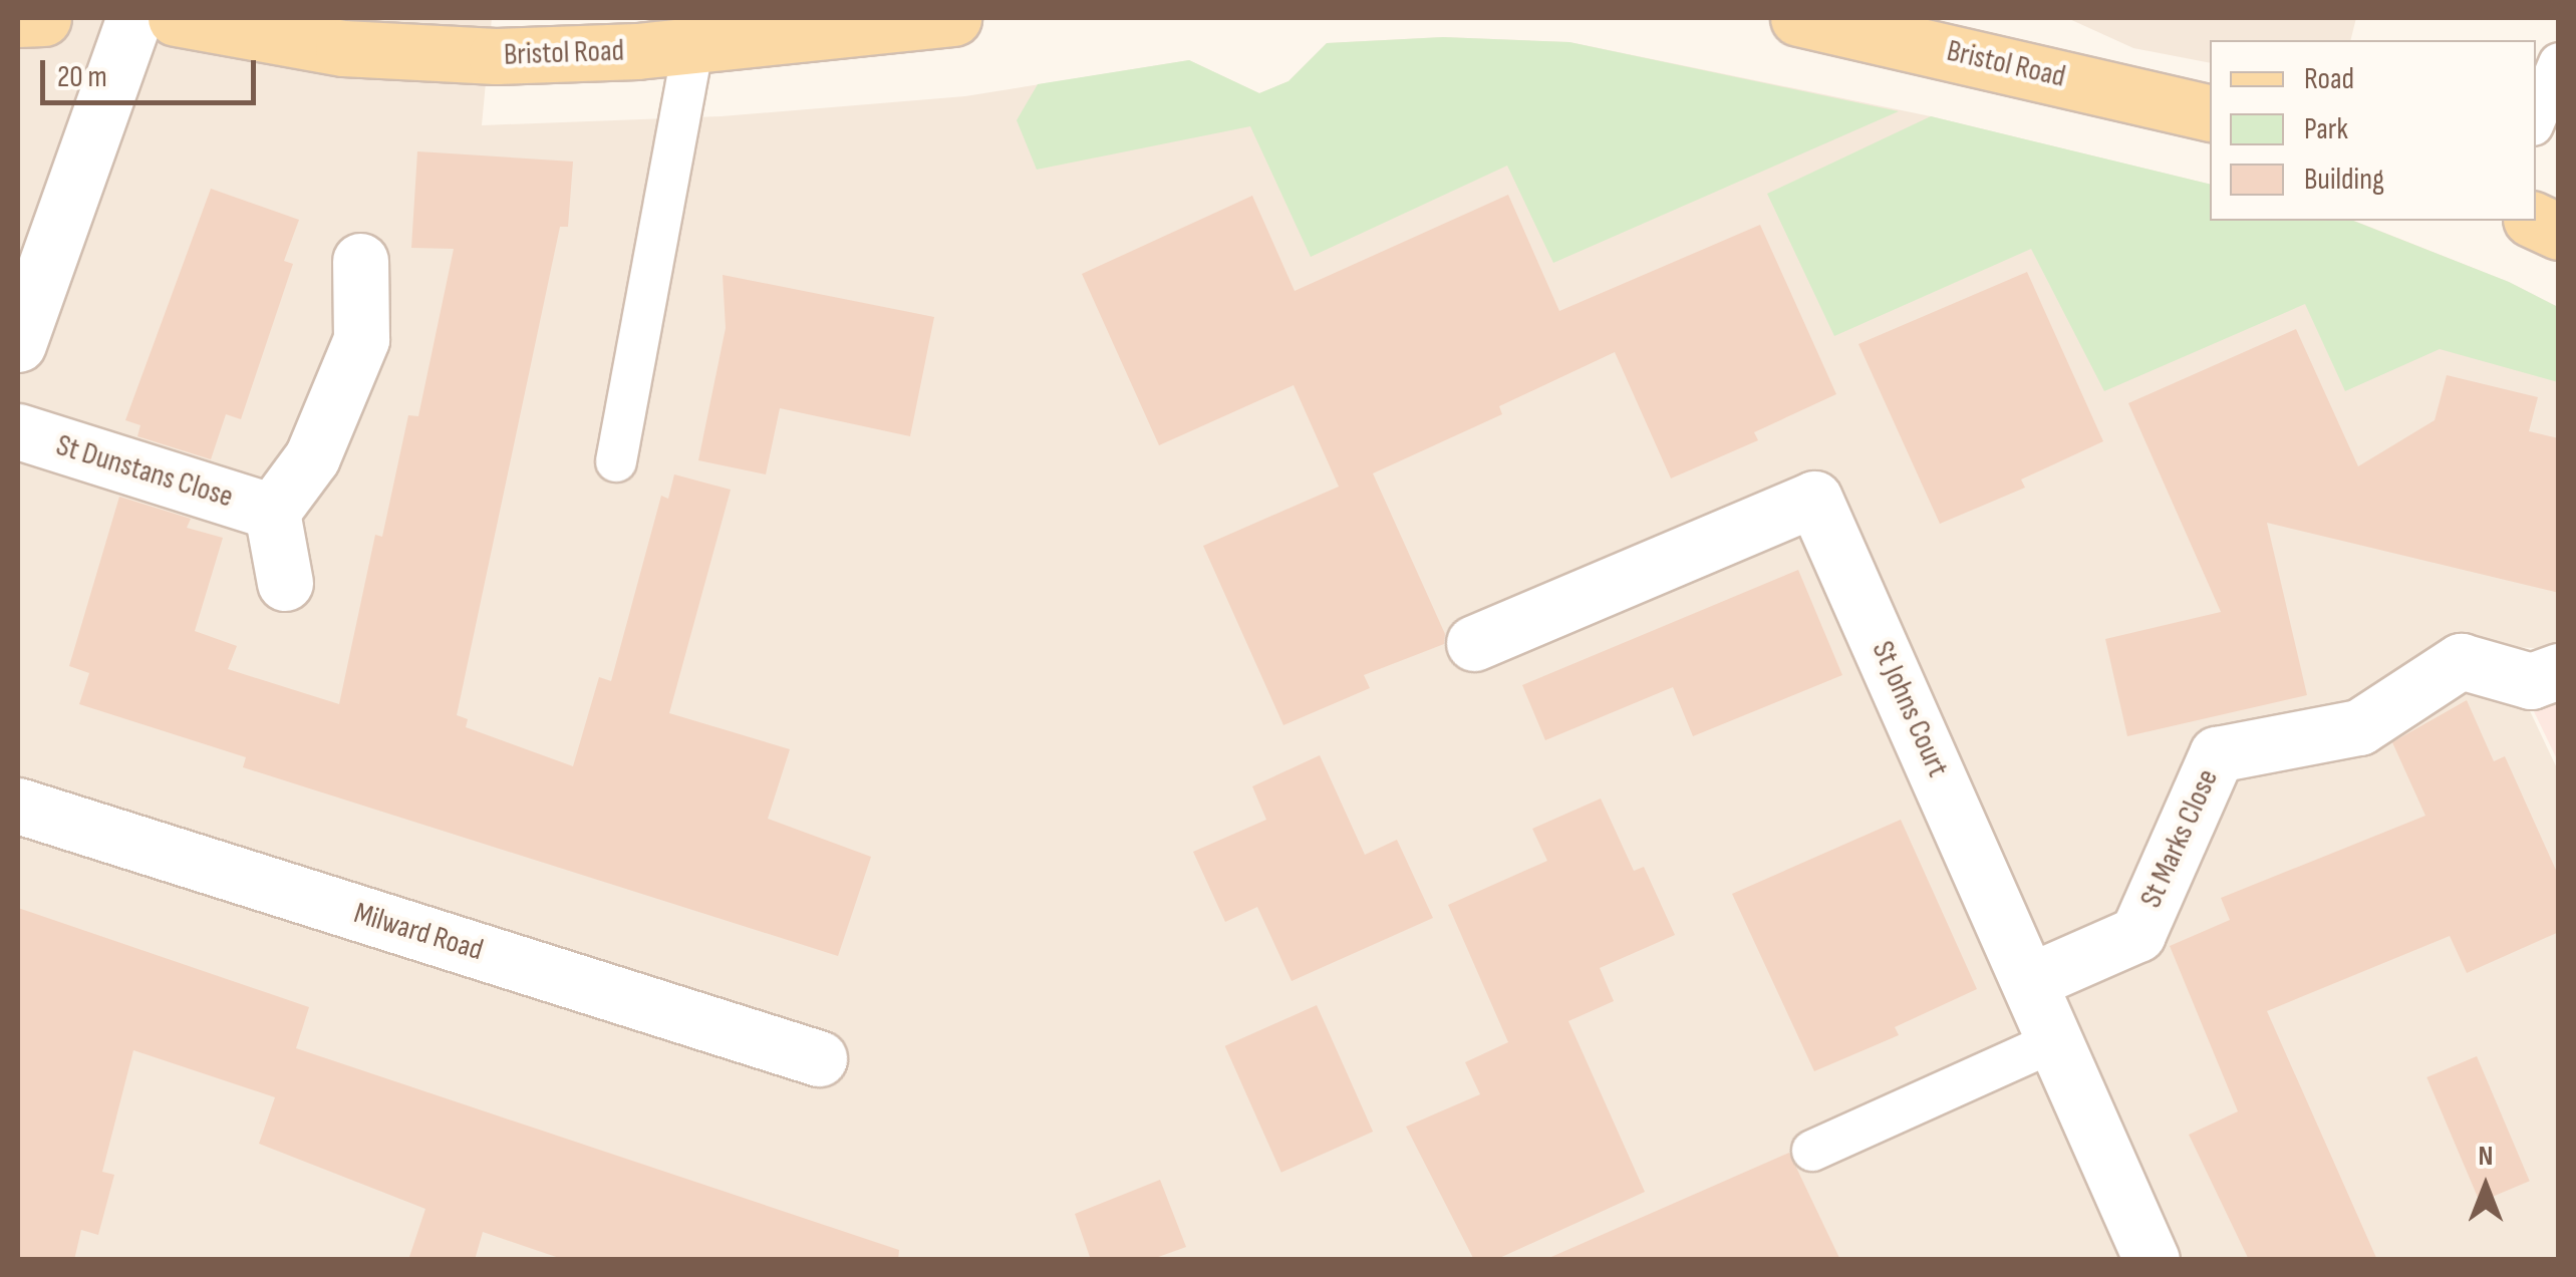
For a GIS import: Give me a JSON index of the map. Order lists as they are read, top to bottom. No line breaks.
{"streets":{"main road":["Bristol Road"],"street":["St Dunstans Close","St Johns Court","St Marks Close","Milward Road"]},"crossings":[["St Johns Court","St Marks Close"]],"legend":["Road","Park","Building"],"scale_bar":"20 m","north":"top"}
